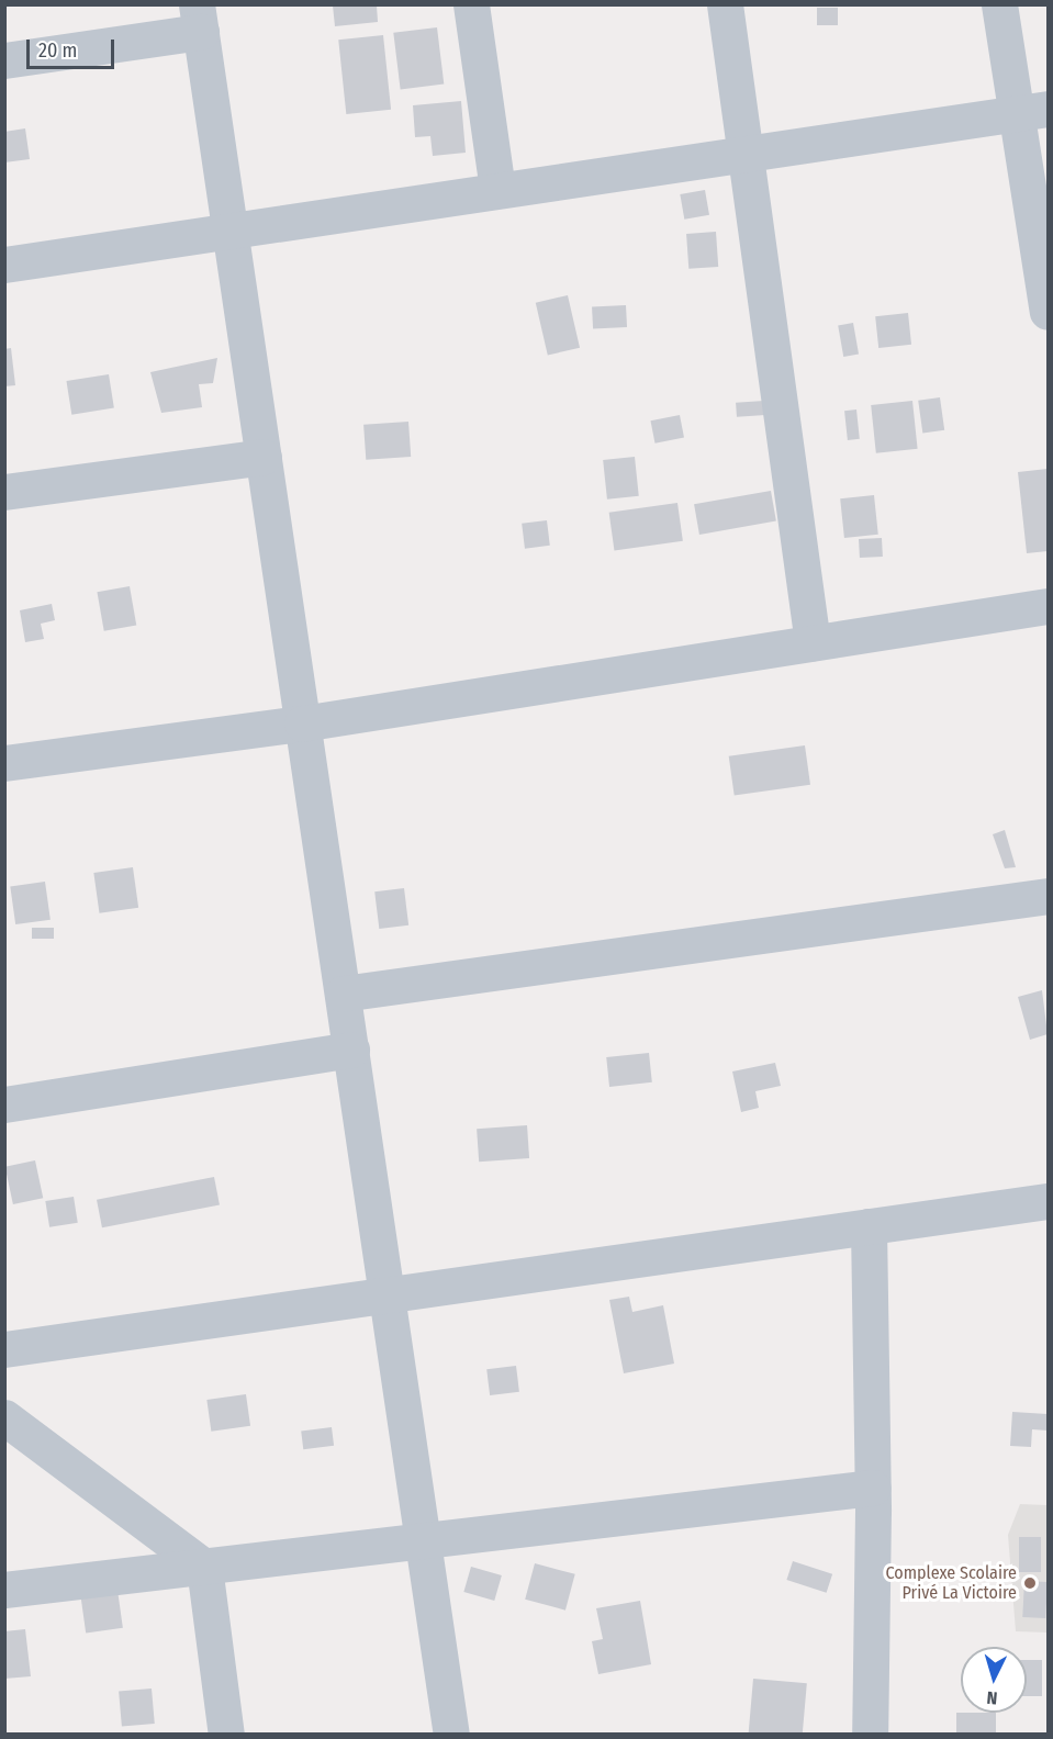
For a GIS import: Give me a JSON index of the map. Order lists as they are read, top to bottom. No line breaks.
{"places":["Complexe Scolaire Privé La Victoire"],"scale_bar":"20 m","north":"bottom"}
